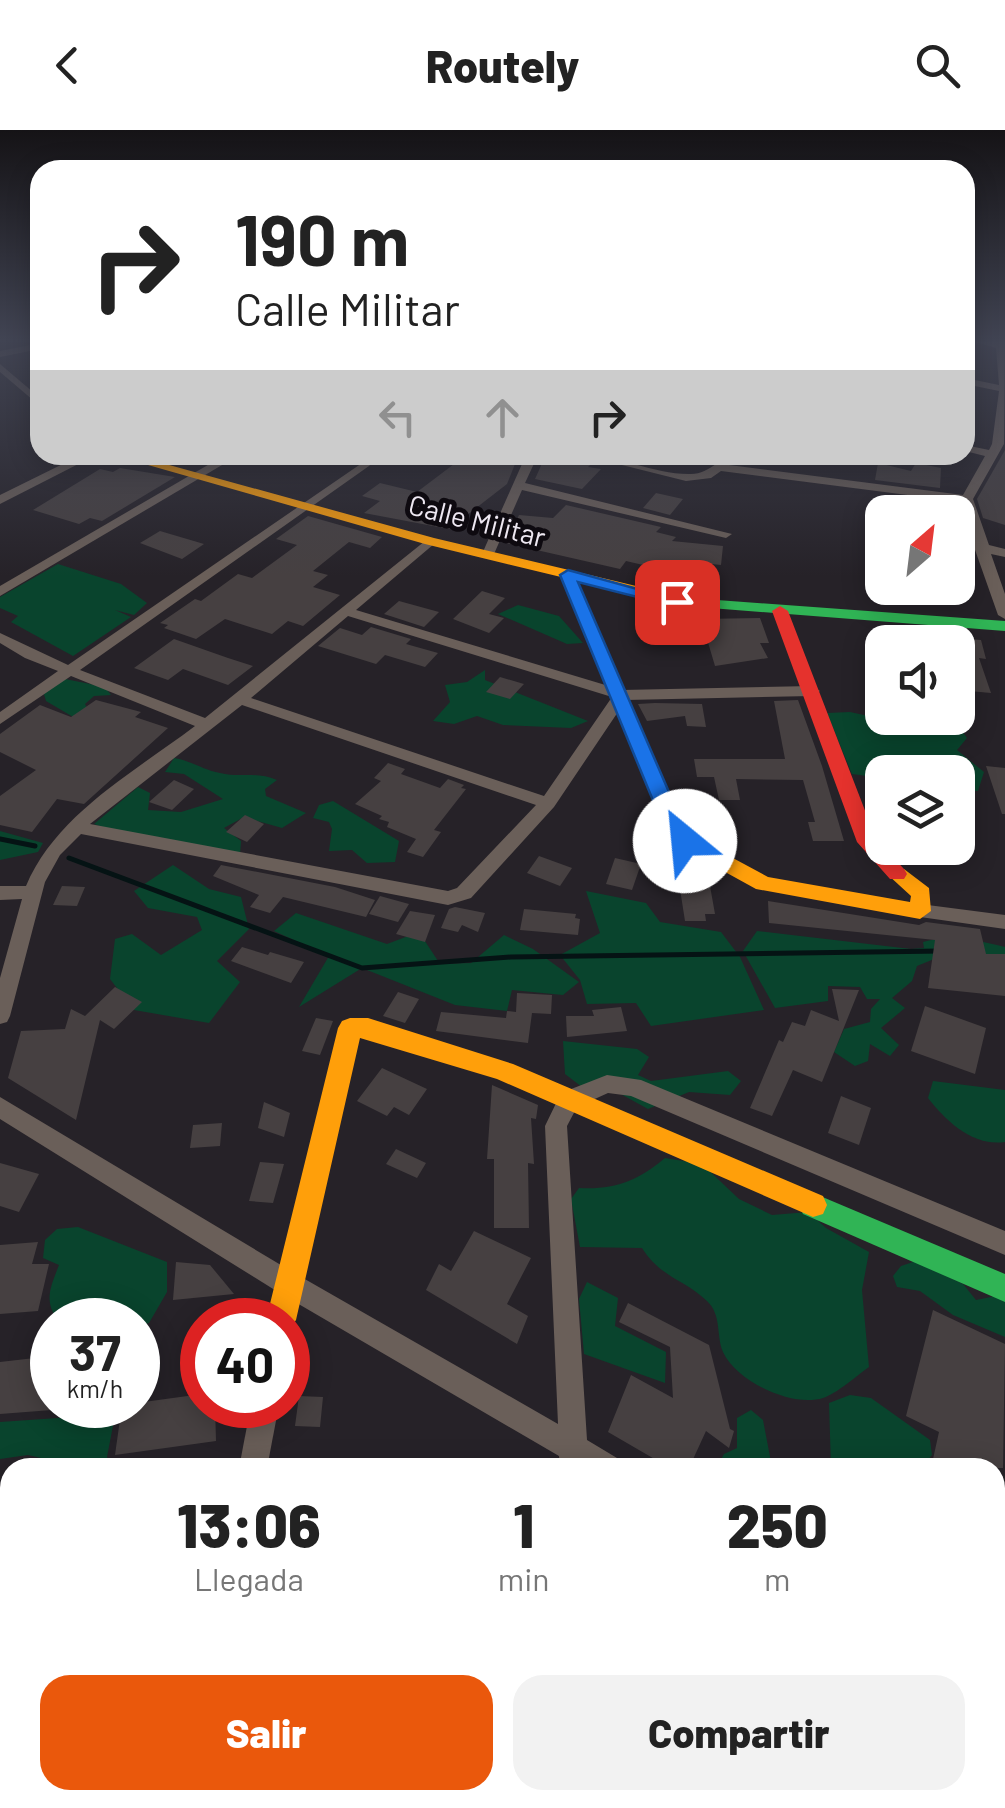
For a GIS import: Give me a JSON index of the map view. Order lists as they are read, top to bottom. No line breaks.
{"streets":{"street":["Calle Militar"]},"north":"top right","page":{"header":"Routely","turn":["190 m","Calle Militar"],"speed":"37 km/h","limit":"40","eta":["13:06","Llegada","1","min","250","m"],"buttons":["Salir","Compartir"]}}
